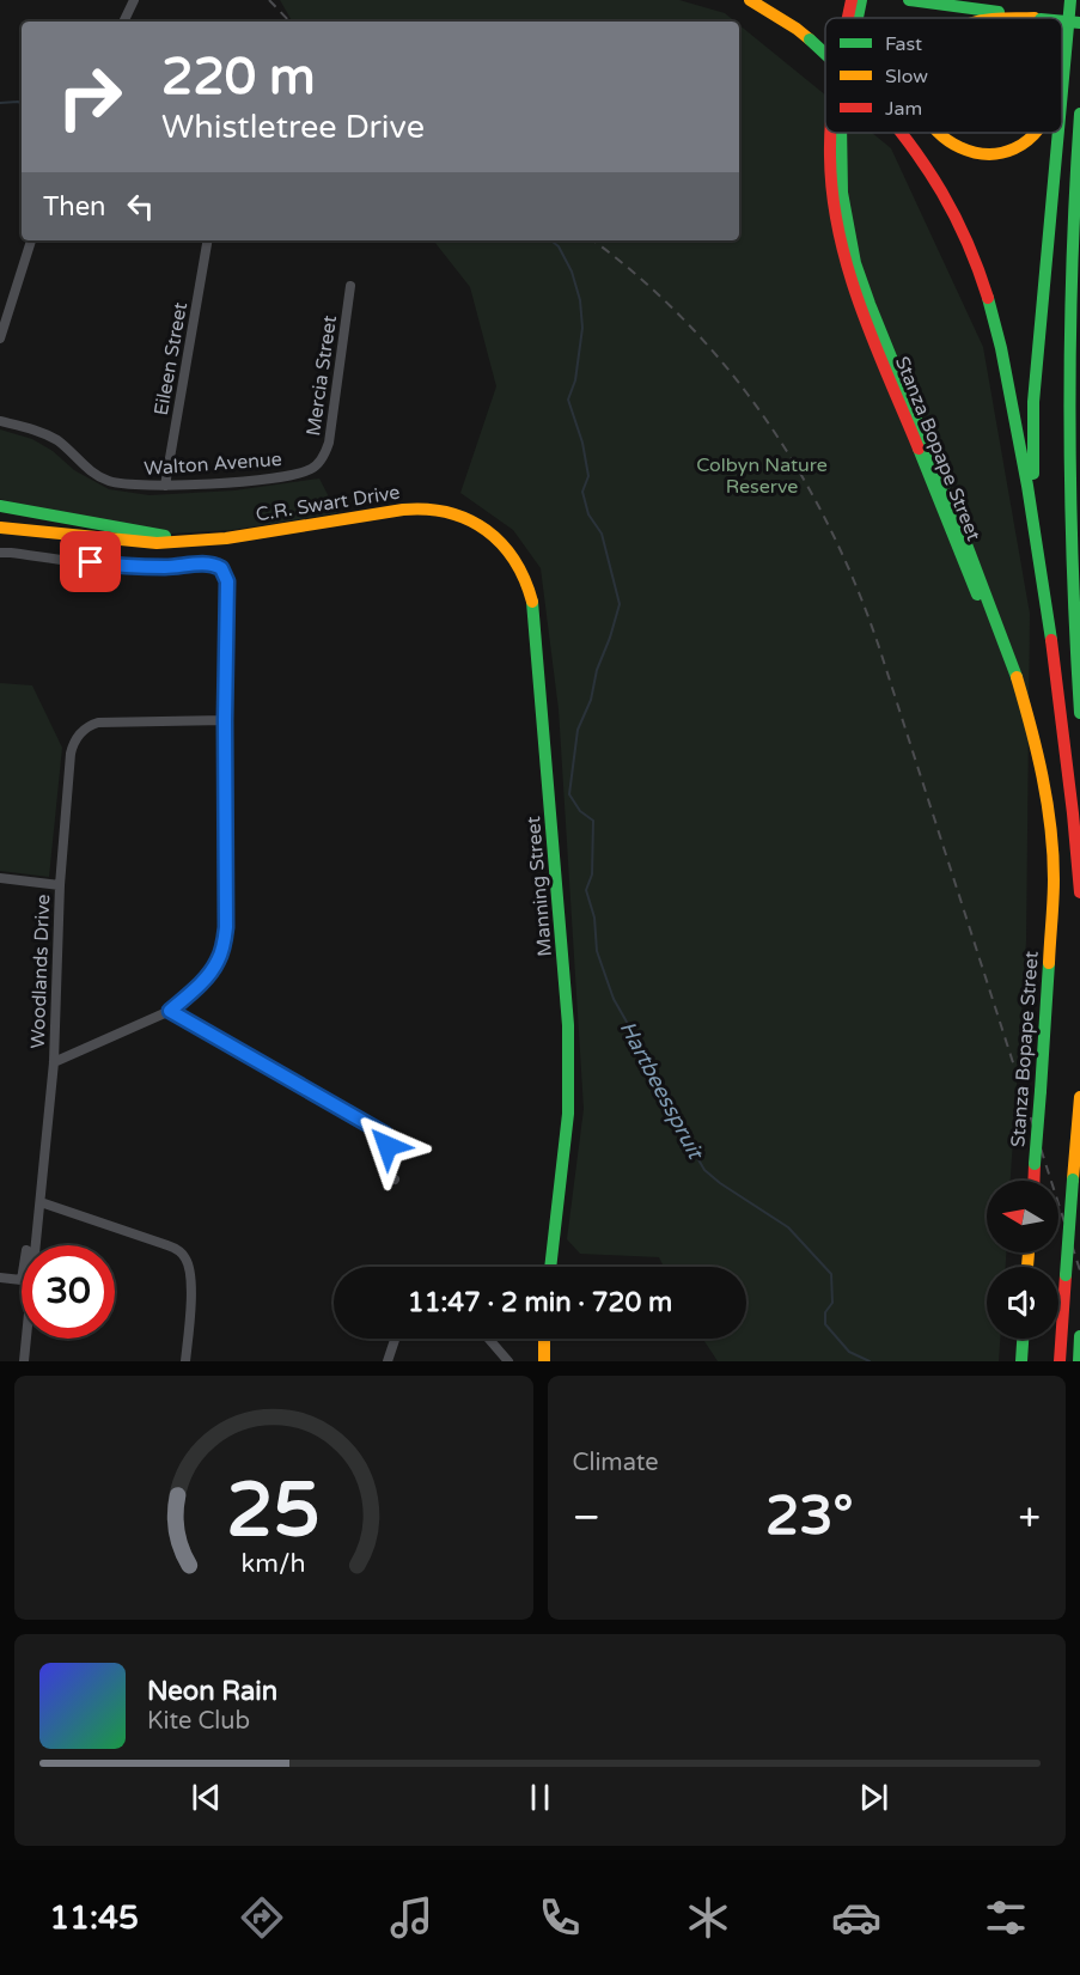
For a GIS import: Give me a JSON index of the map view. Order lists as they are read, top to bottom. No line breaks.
{"streets":{"main road":["Stanza Bopape Street","C.R. Swart Drive","Manning Street"],"street":["Eileen Street","Mercia Street","Walton Avenue","Woodlands Drive"]},"crossings":[["Eileen Street","Walton Avenue"],["Mercia Street","Walton Avenue"],["C.R. Swart Drive","Manning Street"]],"water":["Hartbeesspruit"],"parks":["Colbyn Nature Reserve"],"legend":["Fast","Slow","Jam"],"north":"left","page":{"turn":["220 m","Whistletree Drive"],"then":"Then","limit":"30","trip":"11:47 · 2 min · 720 m","tile":"Climate","heat":["−","23°","+"],"song":["Neon Rain","Kite Club"],"tabs":"11:45","gauge":["25","km/h"]}}
